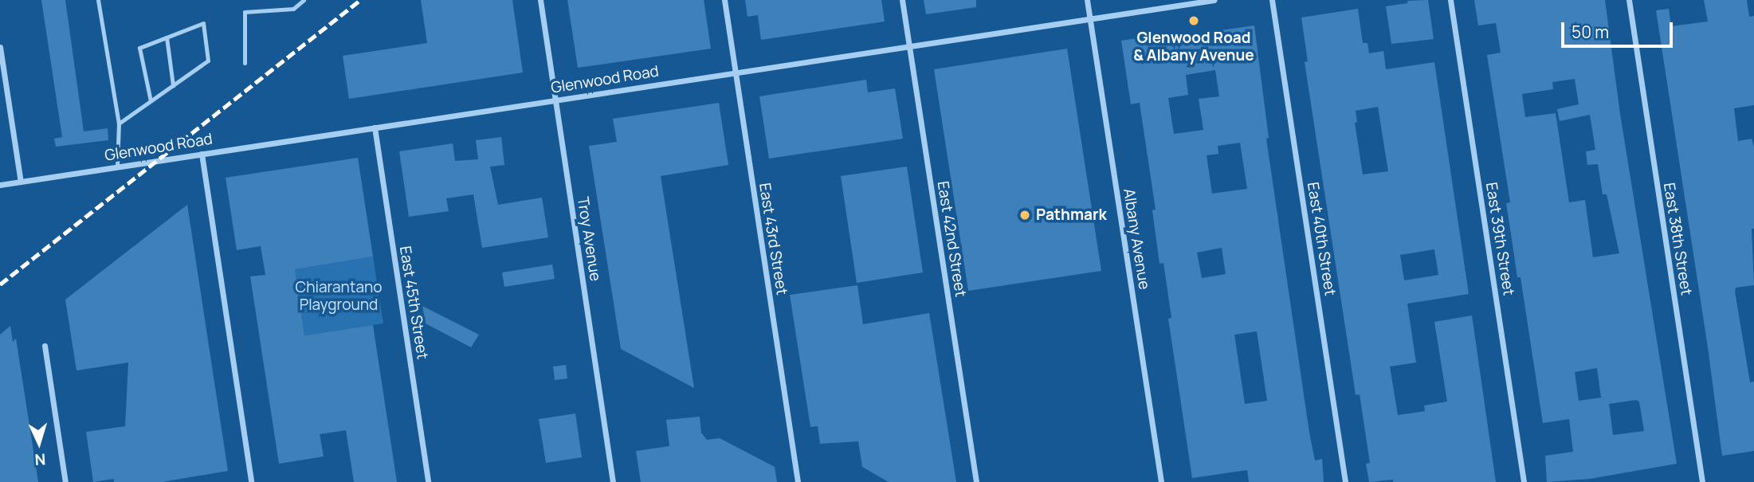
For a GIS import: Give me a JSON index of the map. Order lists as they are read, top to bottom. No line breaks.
{"streets":{"street":["Glenwood Road","Troy Avenue","East 43rd Street","East 42nd Street","Albany Avenue","East 40th Street","East 39th Street","East 38th Street","East 45th Street"]},"crossings":[["Glenwood Road","Troy Avenue"],["Glenwood Road","East 43rd Street"],["Glenwood Road","East 42nd Street"],["Glenwood Road","Albany Avenue"],["Glenwood Road","East 45th Street"]],"parks":["Chiarantano Playground"],"places":["Glenwood Road & Albany Avenue","Pathmark"],"scale_bar":"50 m","north":"bottom"}
